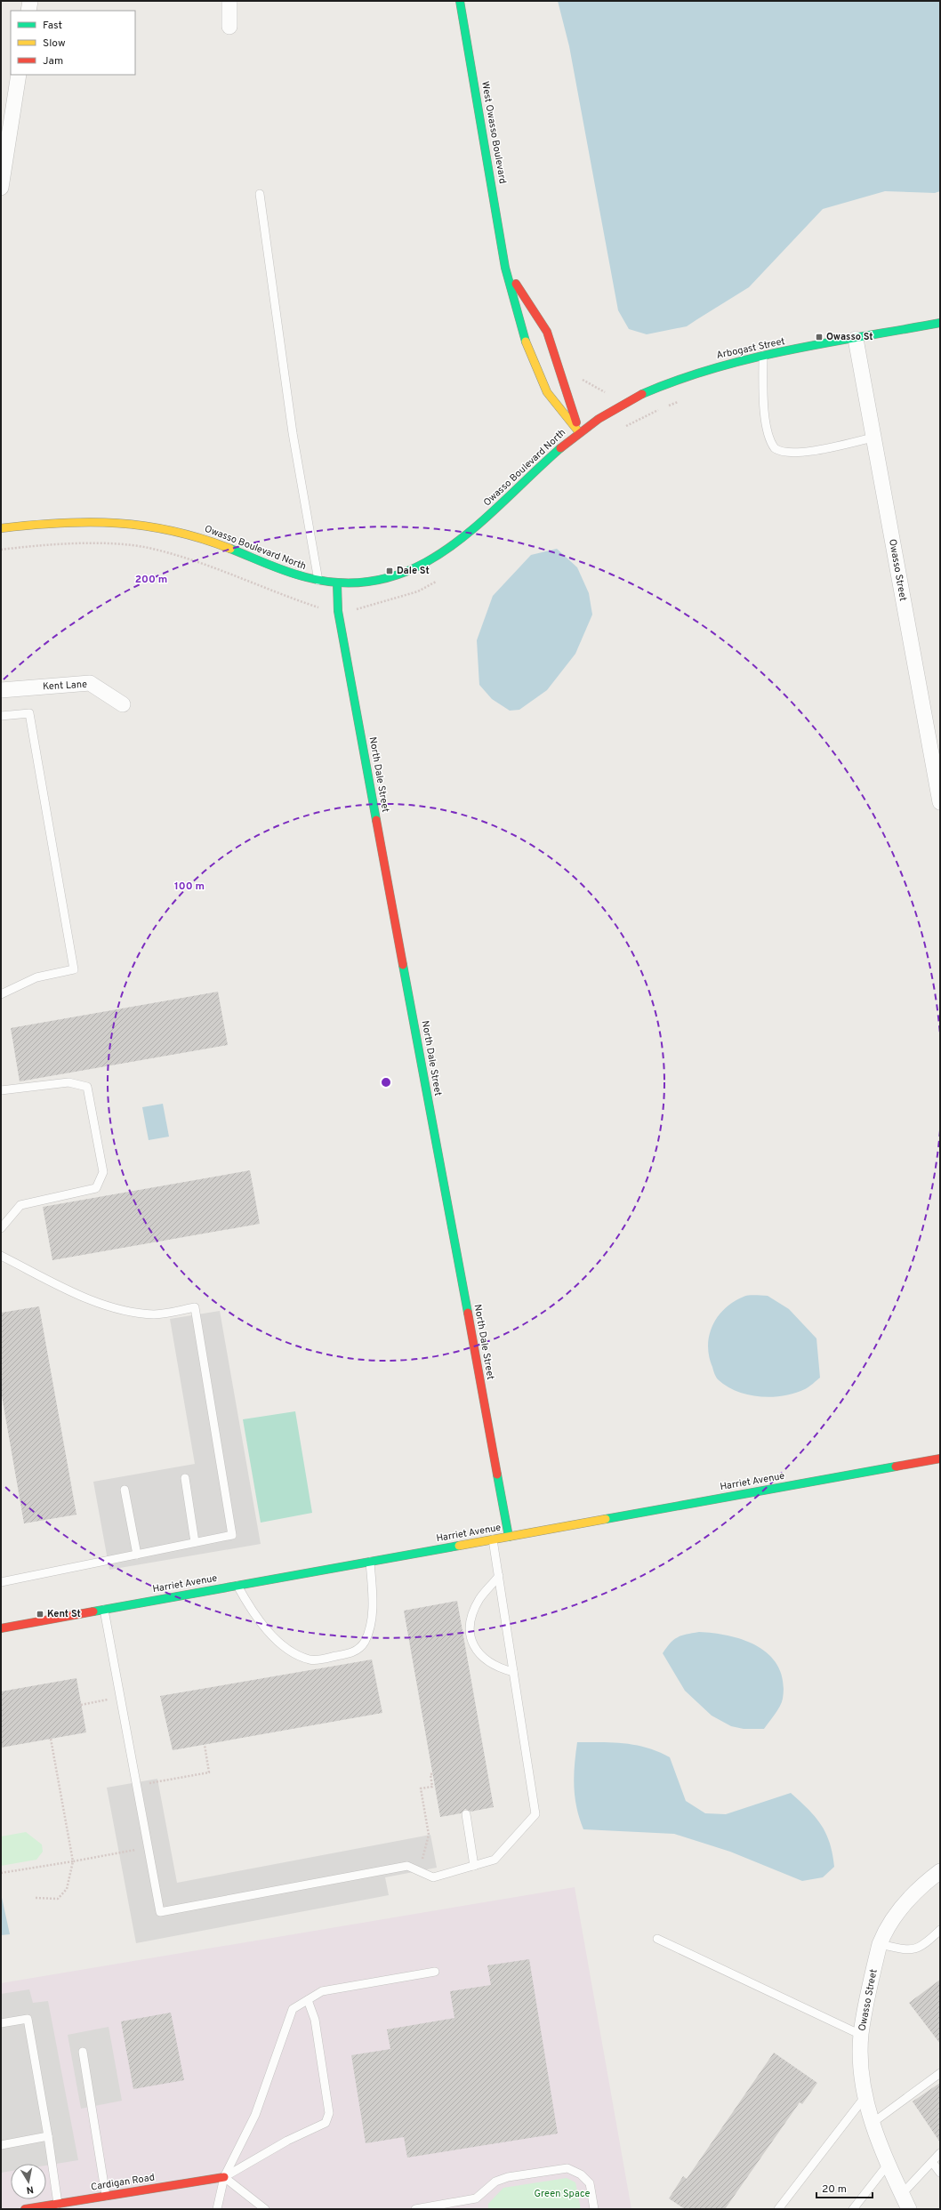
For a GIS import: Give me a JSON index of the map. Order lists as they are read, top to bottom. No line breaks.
{"streets":{"street":["West Owasso Boulevard","Arbogast Street","Owasso Boulevard North","Owasso Street","Kent Lane","North Dale Street","Harriet Avenue","Cardigan Road"]},"crossings":[["West Owasso Boulevard","Arbogast Street"],["West Owasso Boulevard","Owasso Boulevard North"],["Arbogast Street","Owasso Boulevard North"],["Arbogast Street","Owasso Street"],["Owasso Boulevard North","North Dale Street"],["North Dale Street","Harriet Avenue"]],"parks":["Green Space"],"places":{"transit":["Owasso St","Dale St","Kent St"]},"legend":["Fast","Slow","Jam"],"scale_bar":"20 m","north":"bottom","rings":["200 m","100 m"]}
